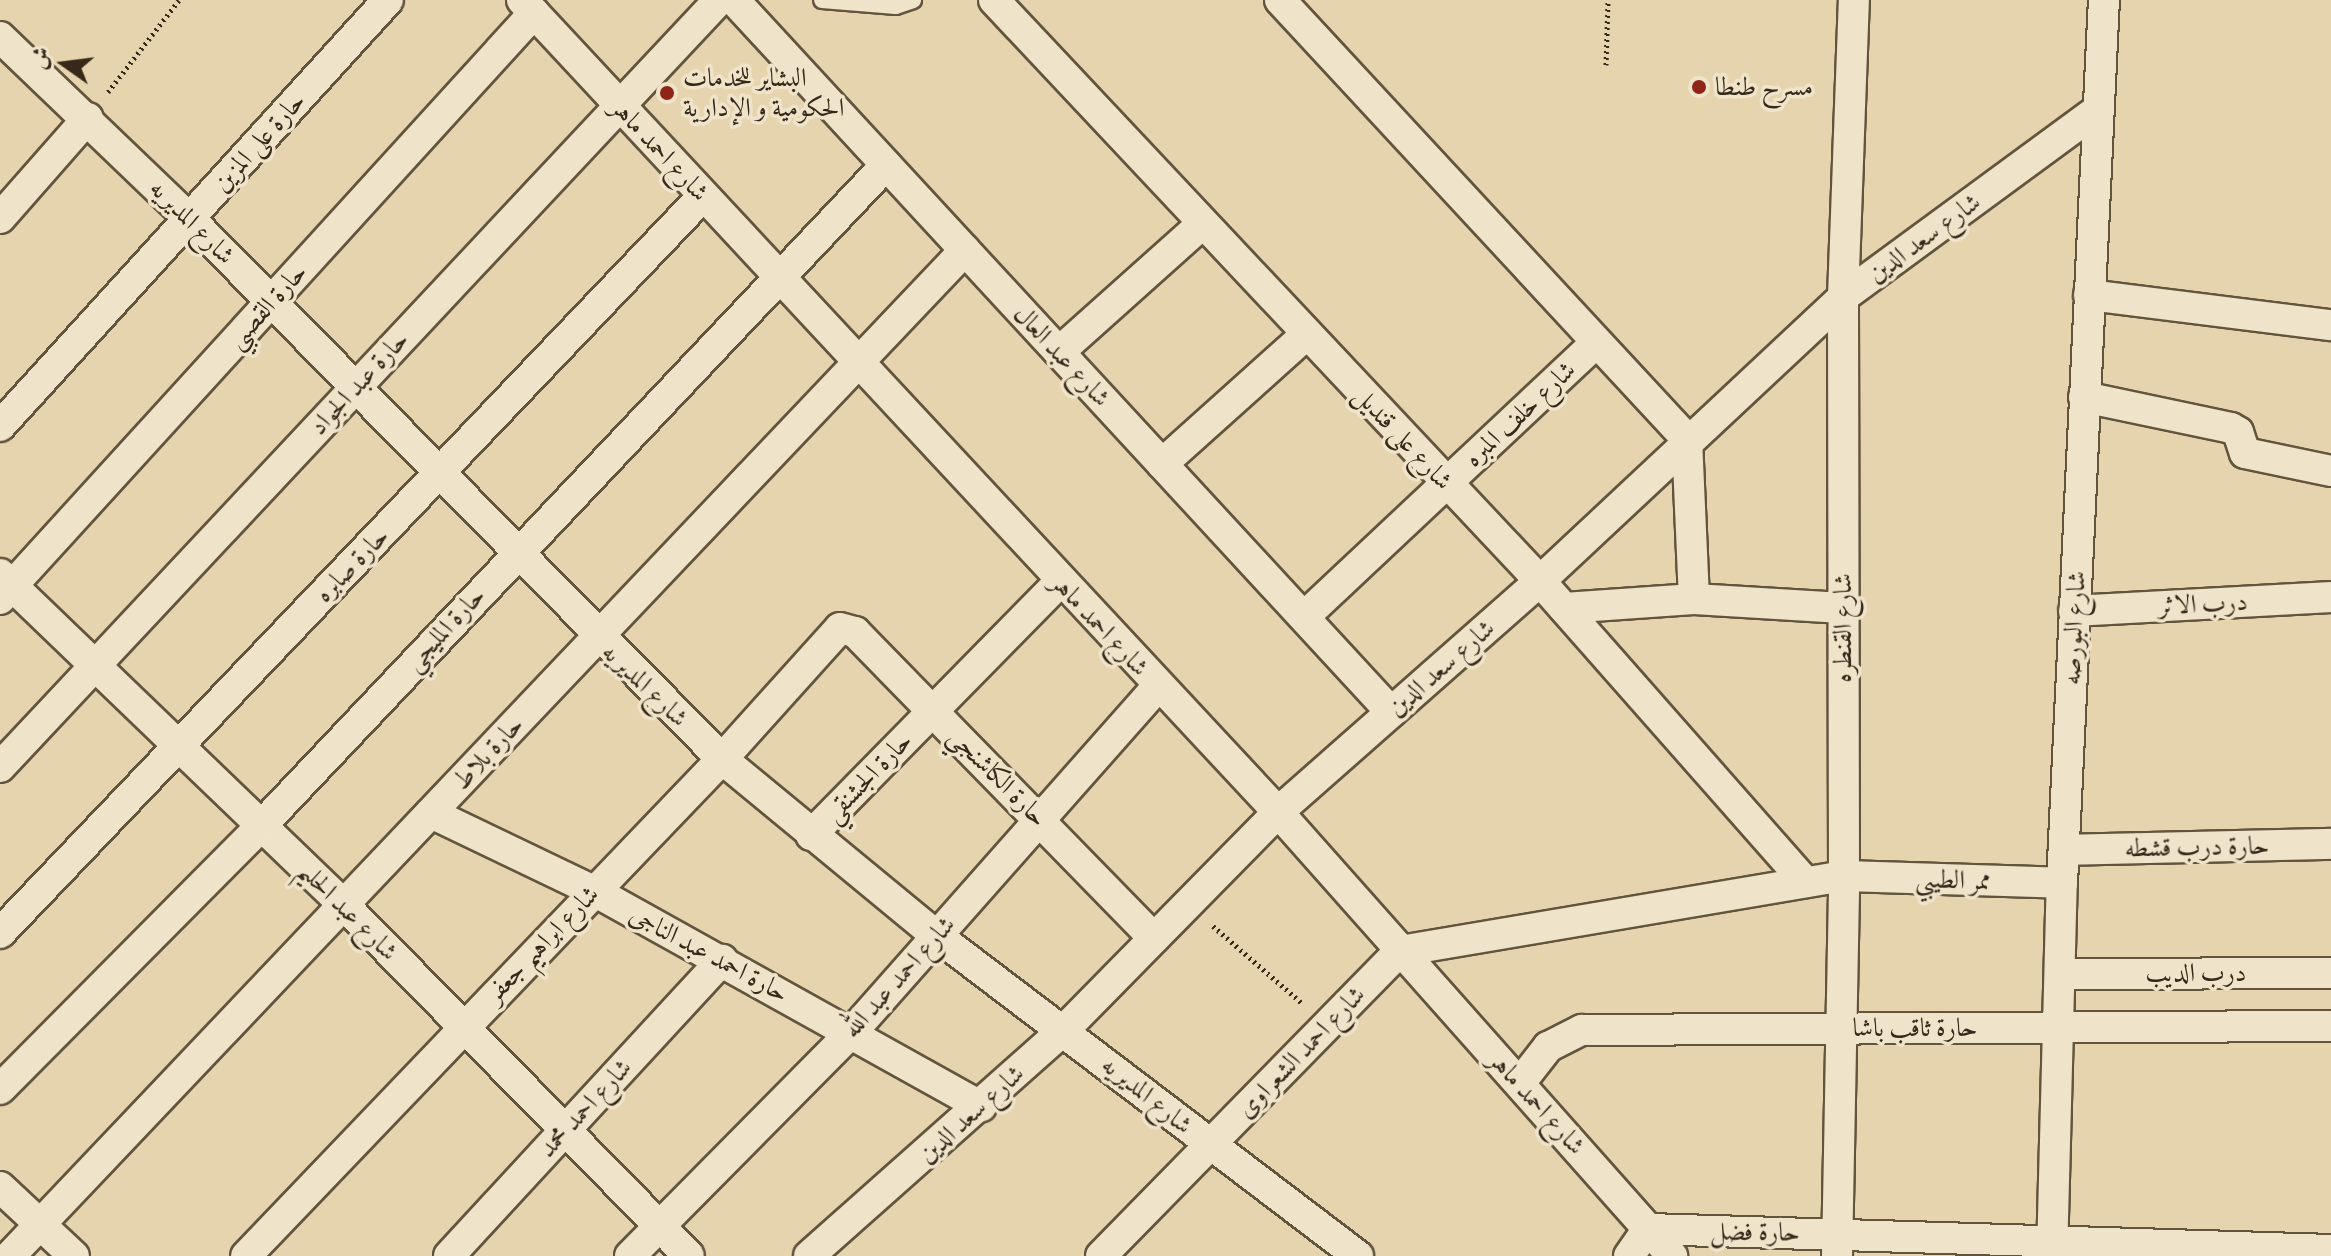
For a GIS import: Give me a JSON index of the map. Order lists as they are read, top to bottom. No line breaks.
{"streets":{"street":["حارة على المزين","شارع احمد ماهر","شارع المديريه","شارع سعد الدين","حارة القصبي","شارع عبد العال","حارة عبد الجواد","شارع خلف المبره","شارع على قنديل","حارة صابره","درب الاثر","شارع القنطره","شارع البورصه","حارة المليجي","حارة بلاط","حارة الجشنقي","حارة الكاشنجي","حارة درب قشطه","ممر الطيبي","شارع عبد الحليم","شارع ابراهيم جعفر","حارة احمد عبد الناجى","درب الديب","شارع احمد عبد الله","حارة ثاقب باشا","شارع احمد الشعراوى","شارع احمد محمد","حارة فضل"]},"crossings":[["حارة على المزين","شارع المديريه"],["شارع احمد ماهر","شارع سعد الدين"],["شارع احمد ماهر","حارة القصبي"],["شارع احمد ماهر","حارة عبد الجواد"],["شارع احمد ماهر","حارة صابره"],["شارع احمد ماهر","حارة المليجي"],["شارع احمد ماهر","حارة بلاط"],["شارع احمد ماهر","حارة الجشنقي"],["شارع احمد ماهر","ممر الطيبي"],["شارع احمد ماهر","شارع احمد عبد الله"],["شارع احمد ماهر","حارة ثاقب باشا"],["شارع احمد ماهر","شارع احمد الشعراوى"],["شارع احمد ماهر","حارة فضل"],["شارع المديريه","شارع سعد الدين"],["شارع المديريه","حارة القصبي"],["شارع المديريه","حارة عبد الجواد"],["شارع المديريه","حارة صابره"],["شارع المديريه","حارة المليجي"],["شارع المديريه","حارة بلاط"],["شارع المديريه","حارة الجشنقي"],["شارع المديريه","شارع ابراهيم جعفر"],["شارع المديريه","شارع احمد عبد الله"],["شارع المديريه","شارع احمد الشعراوى"],["شارع سعد الدين","شارع عبد العال"],["شارع سعد الدين","شارع على قنديل"],["شارع سعد الدين","شارع القنطره"],["شارع سعد الدين","شارع البورصه"],["شارع سعد الدين","حارة الكاشنجي"],["شارع سعد الدين","حارة احمد عبد الناجى"],["حارة القصبي","شارع عبد الحليم"],["شارع عبد العال","شارع خلف المبره"],["شارع عبد العال","حارة المليجي"],["شارع عبد العال","حارة بلاط"],["حارة عبد الجواد","شارع عبد الحليم"],["شارع خلف المبره","شارع على قنديل"],["شارع على قنديل","ممر الطيبي"],["حارة صابره","شارع عبد الحليم"],["درب الاثر","شارع البورصه"],["شارع القنطره","ممر الطيبي"],["شارع القنطره","حارة ثاقب باشا"],["شارع القنطره","حارة فضل"],["شارع البورصه","حارة درب قشطه"],["شارع البورصه","ممر الطيبي"],["شارع البورصه","درب الديب"],["شارع البورصه","حارة ثاقب باشا"],["شارع البورصه","حارة فضل"],["حارة المليجي","شارع عبد الحليم"],["حارة بلاط","شارع عبد الحليم"],["حارة بلاط","حارة احمد عبد الناجى"],["حارة الجشنقي","حارة الكاشنجي"],["حارة الكاشنجي","شارع ابراهيم جعفر"],["حارة الكاشنجي","شارع احمد عبد الله"],["ممر الطيبي","شارع احمد الشعراوى"],["شارع عبد الحليم","شارع ابراهيم جعفر"],["شارع عبد الحليم","شارع احمد عبد الله"],["شارع عبد الحليم","شارع احمد محمد"],["شارع ابراهيم جعفر","حارة احمد عبد الناجى"],["حارة احمد عبد الناجى","شارع احمد عبد الله"],["حارة احمد عبد الناجى","شارع احمد محمد"]],"places":["مسرح طنطا","البشاير للخدمات الحكومية و الإدارية"],"north":"left"}
